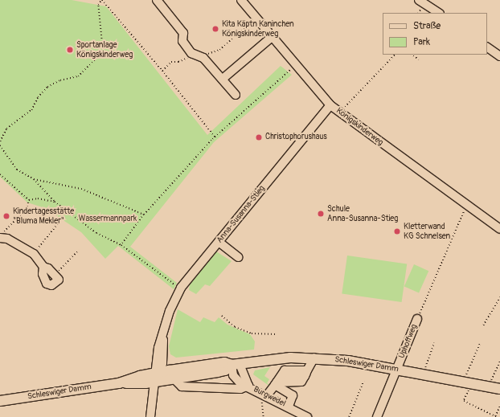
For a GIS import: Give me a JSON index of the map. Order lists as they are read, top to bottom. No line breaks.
{"streets":{"main road":["Schleswiger Damm"],"street":["Königskinderweg","Anna-Susanna-Stieg","Uphoffweg","Burgwedel"]},"crossings":[["Königskinderweg","Anna-Susanna-Stieg"],["Anna-Susanna-Stieg","Schleswiger Damm"],["Uphoffweg","Schleswiger Damm"],["Schleswiger Damm","Burgwedel"]],"parks":["Wassermannpark"],"places":["Kita Käptn Kaninchen Königskinderweg","Sportanlage Königskinderweg","Christophorushaus","Schule Anna-Susanna-Stieg","Kindertagesstätte \"Bluma Mekler\"","Kletterwand KG Schnelsen"],"legend":["Straße","Park"]}
